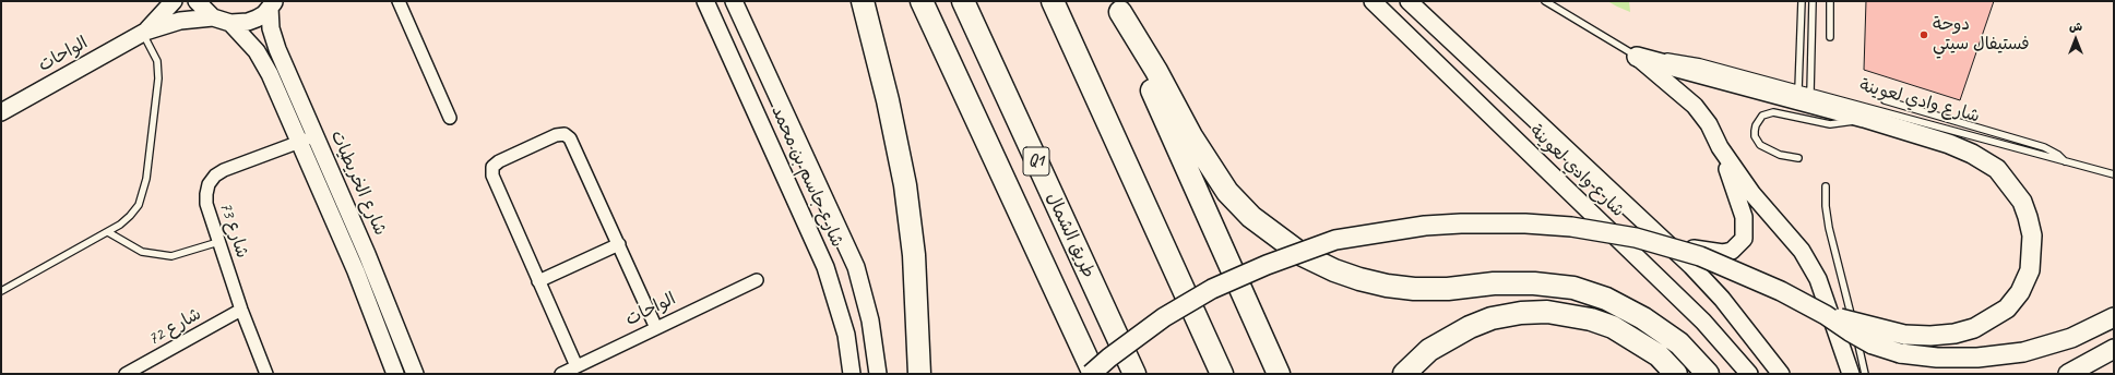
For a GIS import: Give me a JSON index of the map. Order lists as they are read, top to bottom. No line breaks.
{"streets":{"highway":["Q1","طريق الشمال"],"main road":["الواحات","شارع وادي لعوينة","شارع جاسم بن محمد","شارع الخريطيات"],"street":["شارع 73","شارع 72"]},"crossings":[["شارع الخريطيات","شارع 73"],["شارع 73","شارع 72"]],"places":["دوحة فستيفال سيتي"],"north":"top"}
